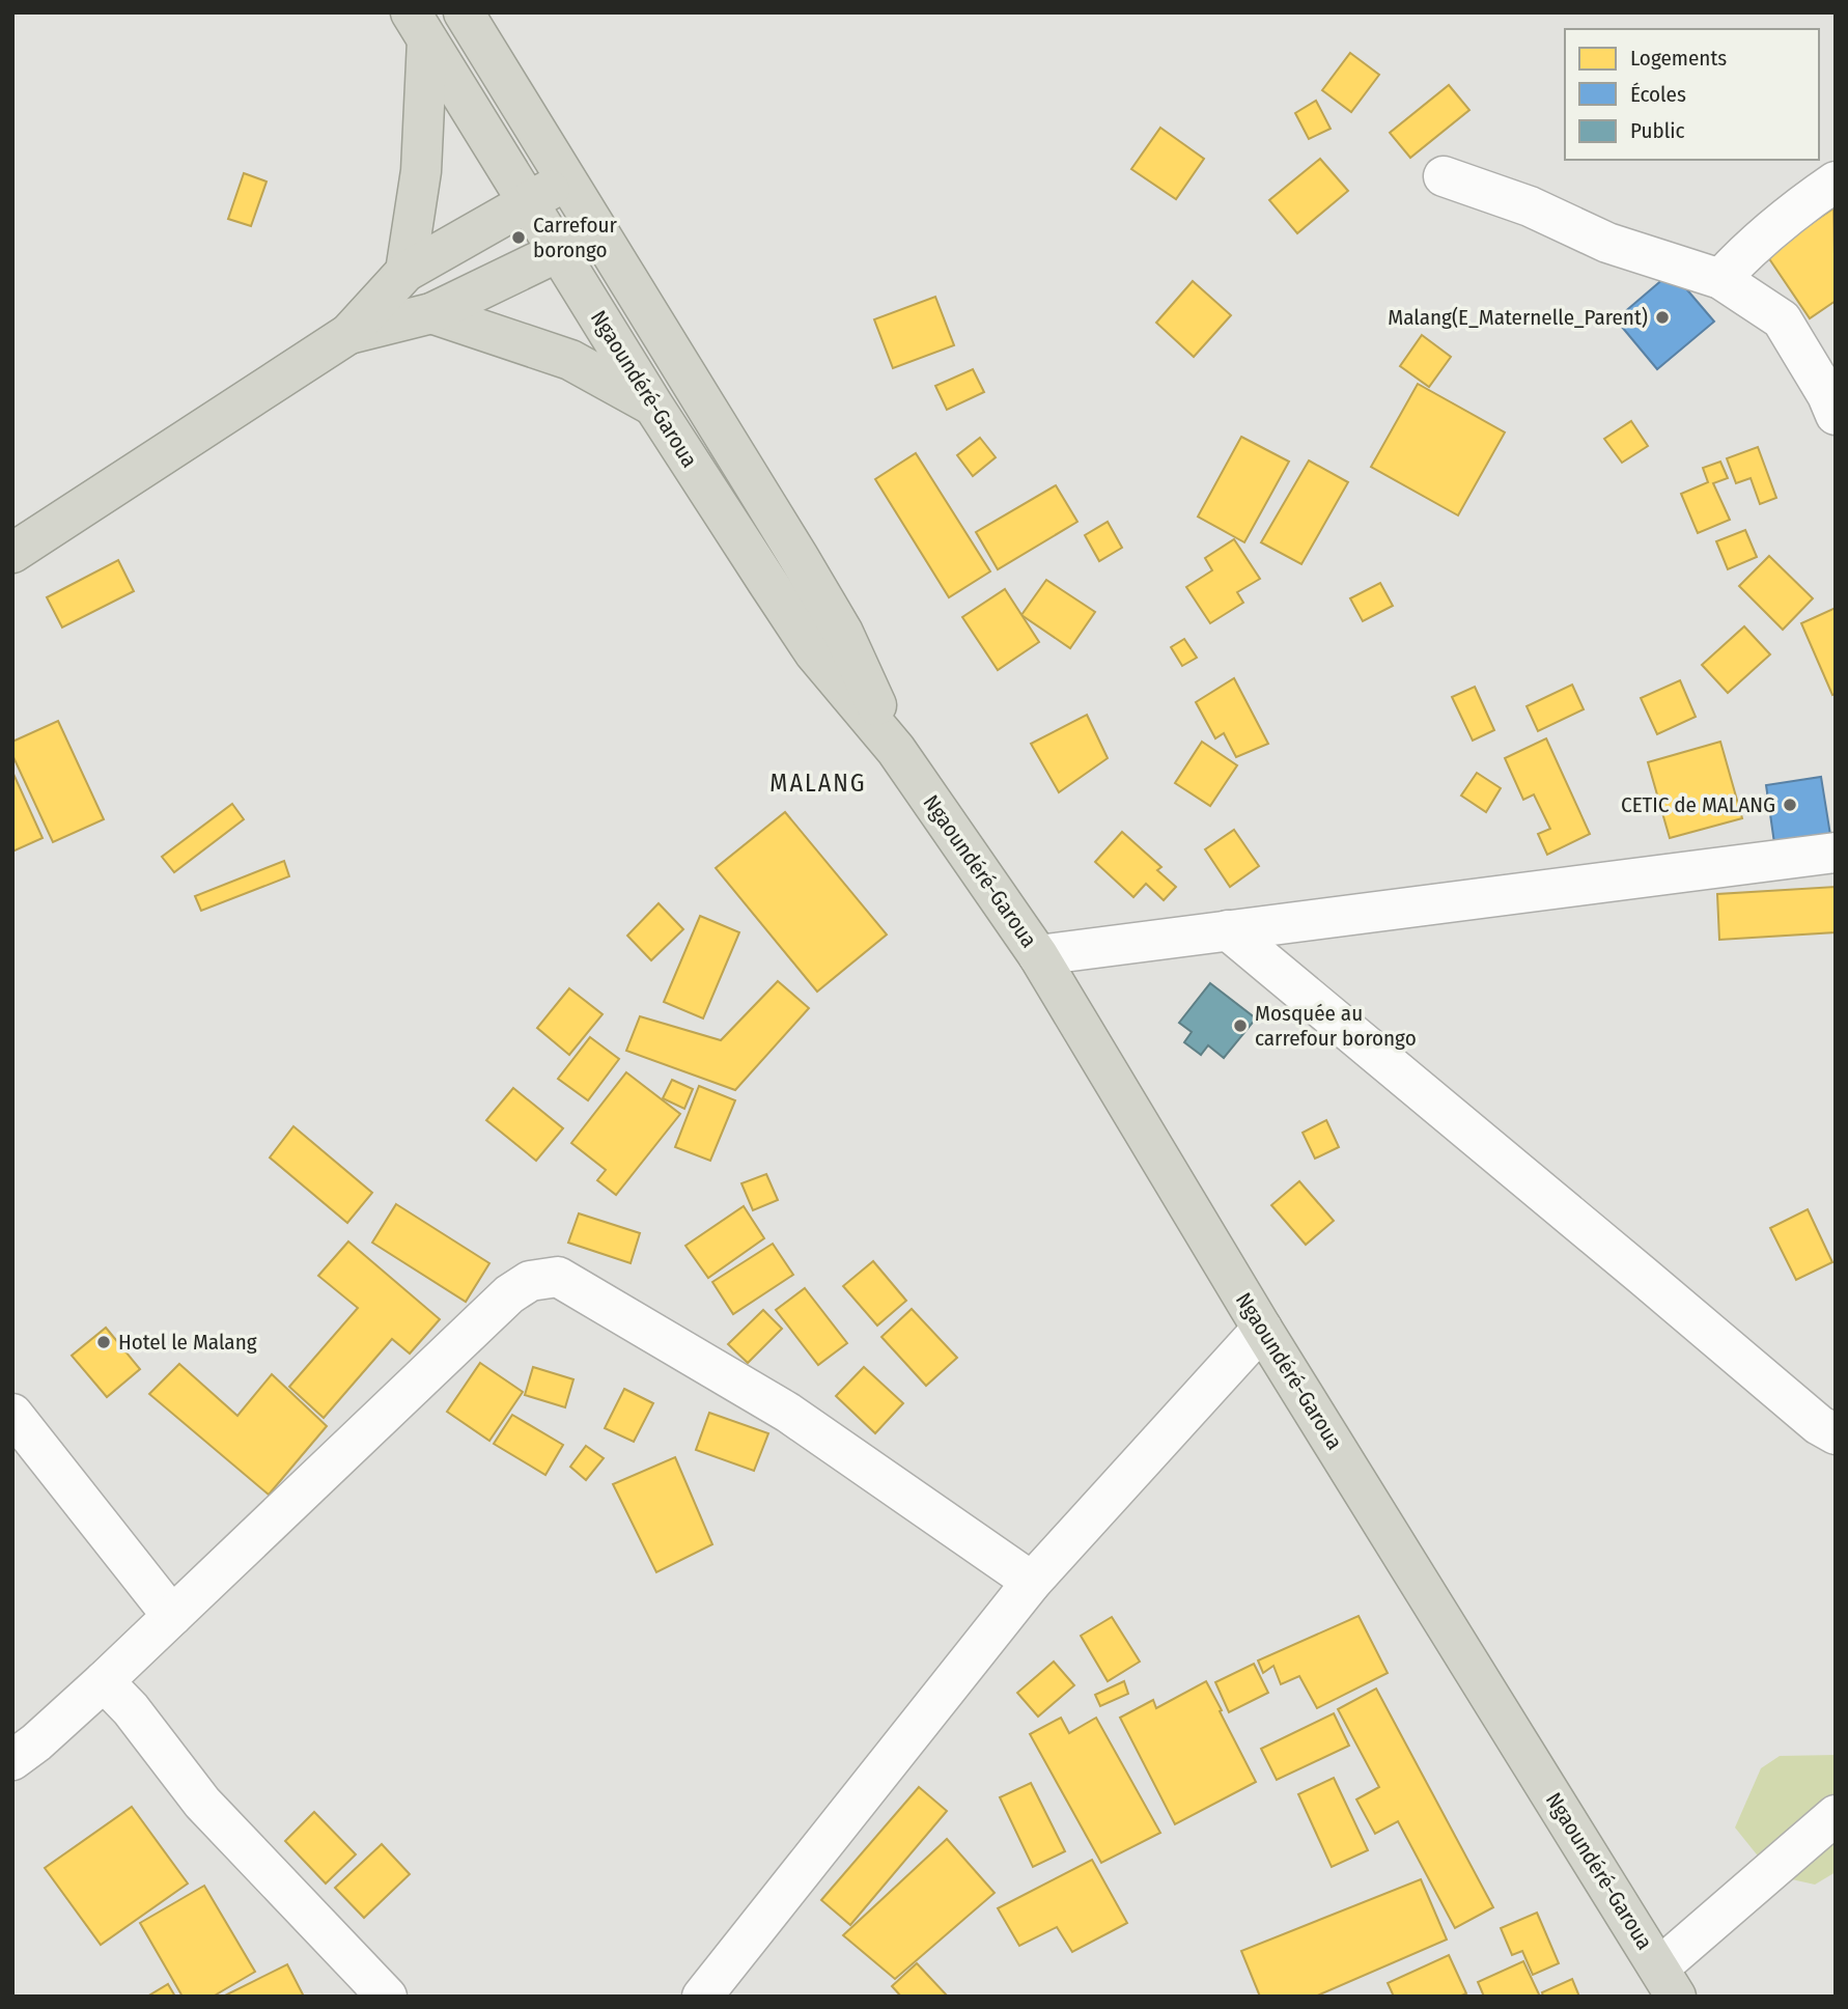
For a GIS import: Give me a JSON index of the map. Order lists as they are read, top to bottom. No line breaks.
{"streets":{"highway":["Ngaoundéré-Garoua"]},"districts":["MALANG"],"places":["Carrefour borongo","Malang(E_Maternelle_Parent)","CETIC de MALANG","Mosquée au carrefour borongo","Hotel le Malang"],"legend":["Logements","Écoles","Public"]}
